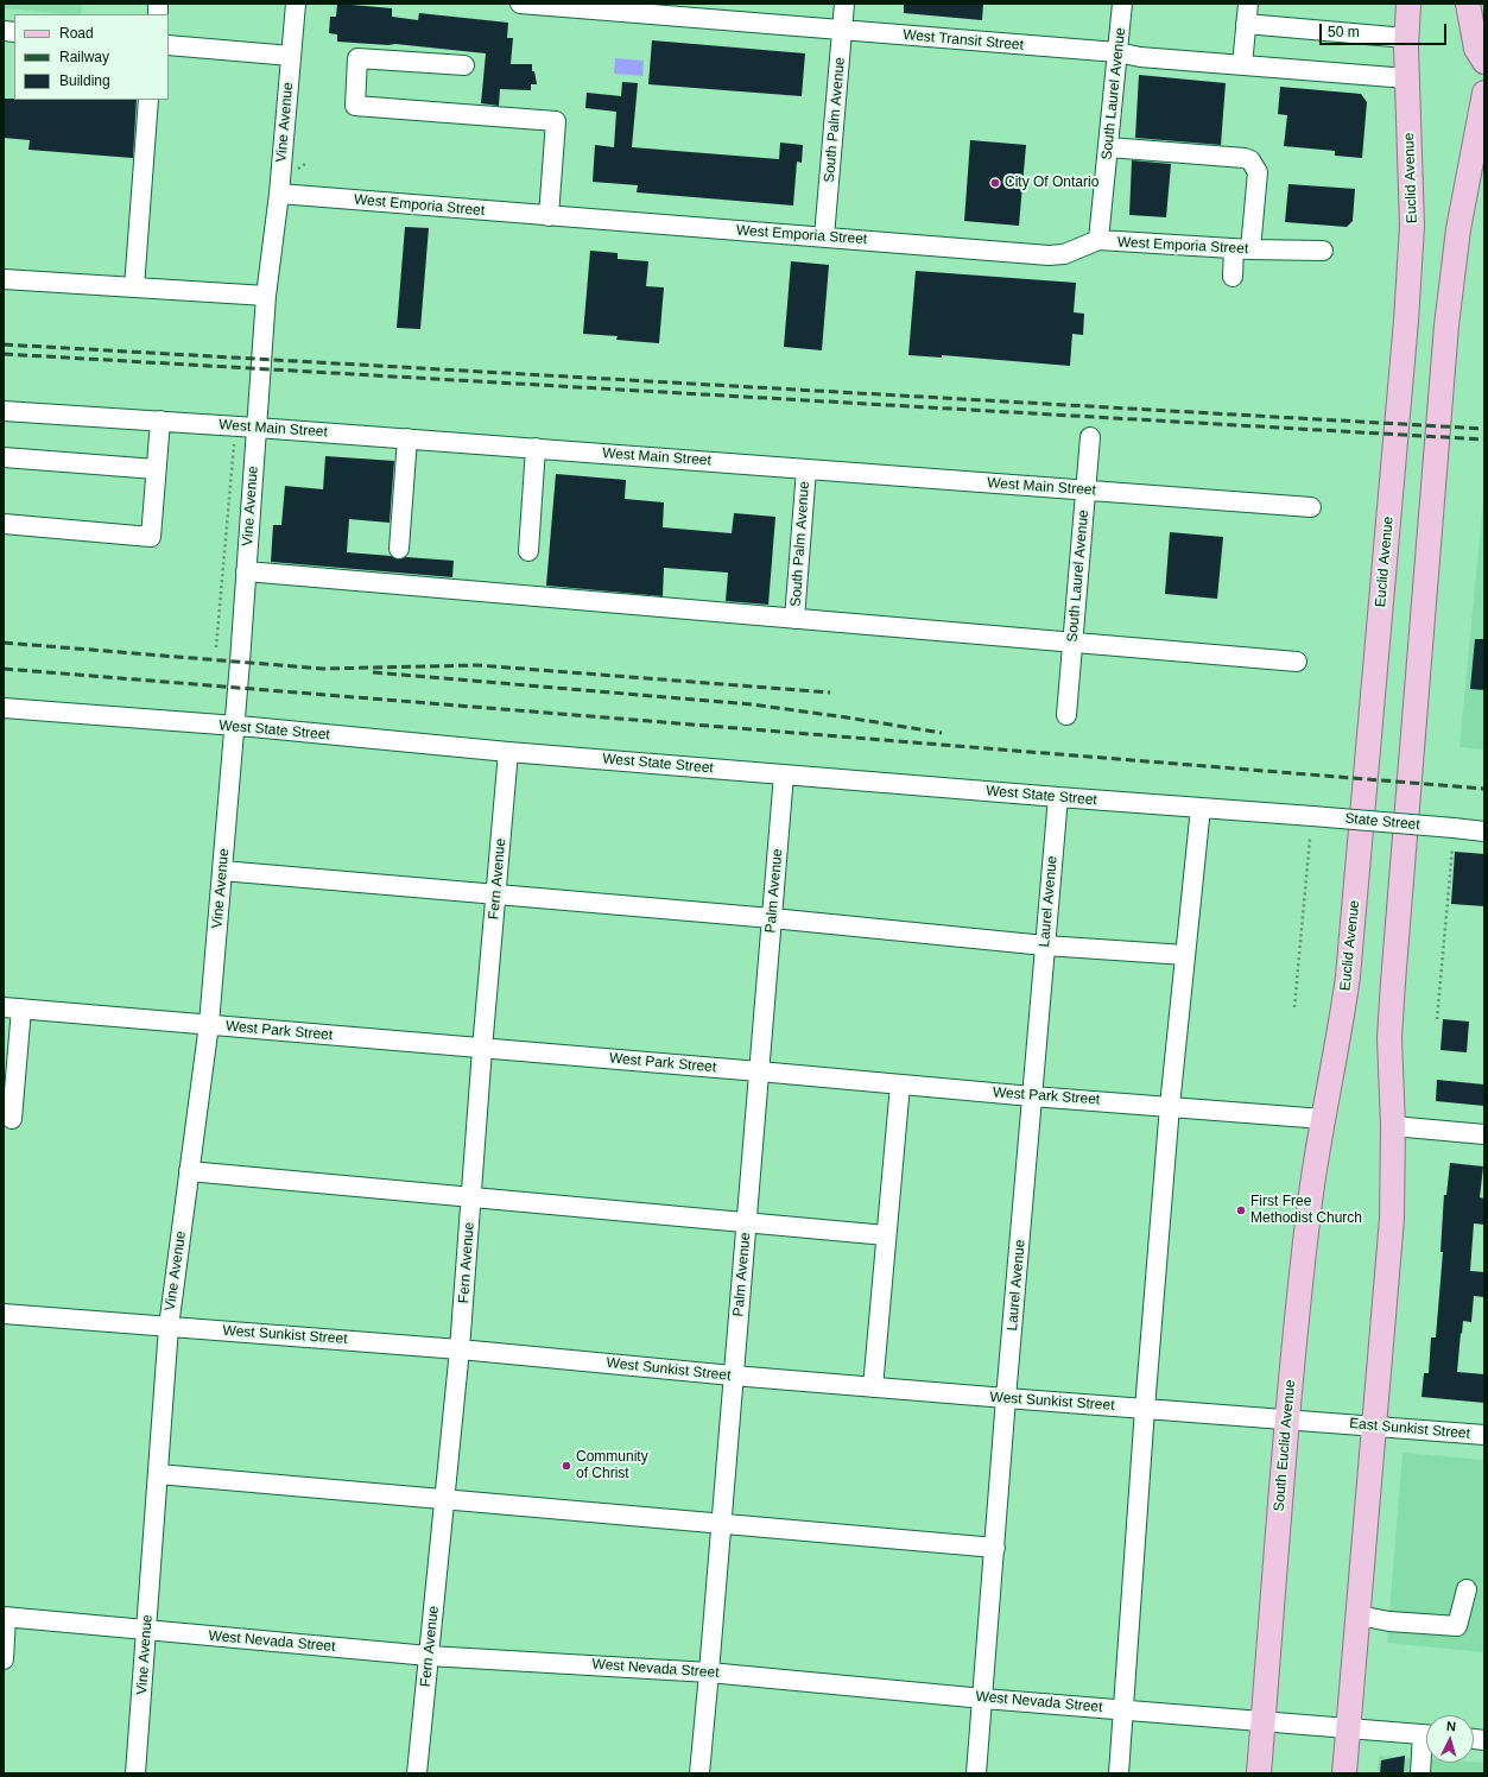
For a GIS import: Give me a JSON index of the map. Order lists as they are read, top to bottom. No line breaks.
{"streets":{"main road":["Euclid Avenue","South Euclid Avenue"],"street":["West Transit Street","South Laurel Avenue","South Palm Avenue","Vine Avenue","West Emporia Street","West Main Street","West State Street","State Street","Fern Avenue","Palm Avenue","Laurel Avenue","West Park Street","West Sunkist Street","East Sunkist Street","West Nevada Street"]},"crossings":[["West Transit Street","South Laurel Avenue"],["West Transit Street","South Palm Avenue"],["West Transit Street","Euclid Avenue"],["South Laurel Avenue","West Emporia Street"],["South Laurel Avenue","West Main Street"],["South Palm Avenue","West Emporia Street"],["South Palm Avenue","West Main Street"],["Vine Avenue","West Emporia Street"],["Vine Avenue","West Main Street"],["Vine Avenue","West State Street"],["Vine Avenue","West Park Street"],["Vine Avenue","West Sunkist Street"],["Vine Avenue","West Nevada Street"],["Euclid Avenue","West Park Street"],["Euclid Avenue","South Euclid Avenue"],["West State Street","State Street"],["West State Street","Fern Avenue"],["West State Street","Palm Avenue"],["West State Street","Laurel Avenue"],["Fern Avenue","West Park Street"],["Fern Avenue","West Sunkist Street"],["Fern Avenue","West Nevada Street"],["Palm Avenue","West Park Street"],["Palm Avenue","West Sunkist Street"],["Palm Avenue","West Nevada Street"],["Laurel Avenue","West Park Street"],["Laurel Avenue","West Sunkist Street"],["Laurel Avenue","West Nevada Street"],["West Park Street","South Euclid Avenue"],["West Sunkist Street","East Sunkist Street"],["West Sunkist Street","South Euclid Avenue"],["South Euclid Avenue","West Nevada Street"]],"places":["City Of Ontario","First Free Methodist Church","Community of Christ"],"legend":["Road","Railway","Building"],"scale_bar":"50 m","north":"top"}
